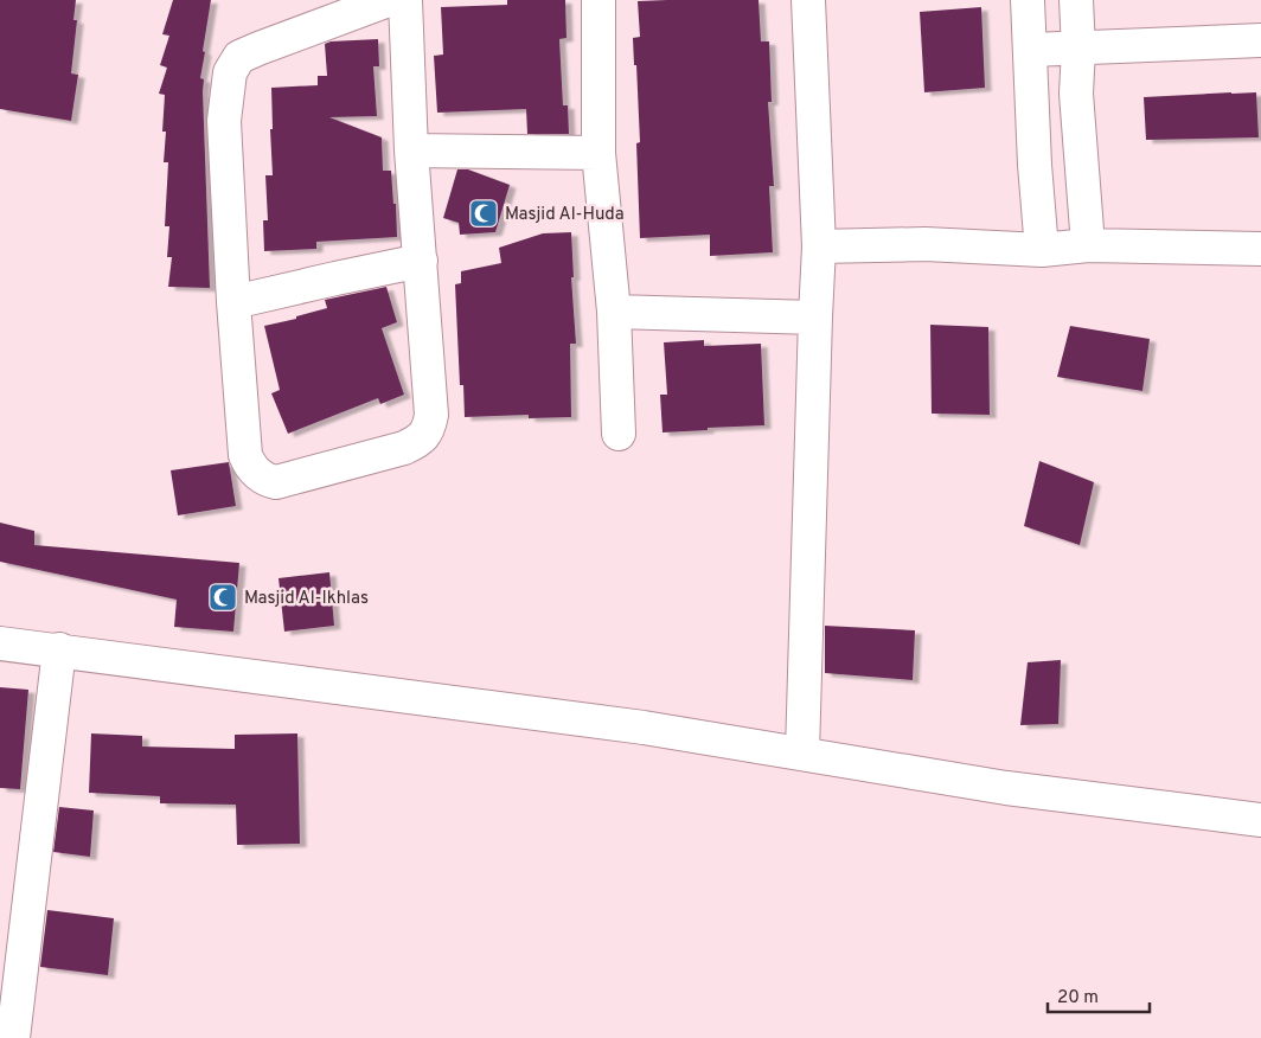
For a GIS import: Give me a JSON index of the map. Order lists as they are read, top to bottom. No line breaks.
{"places":{"mosque":["Masjid Al-Huda","Masjid Al-Ikhlas"]},"scale_bar":"20 m"}
